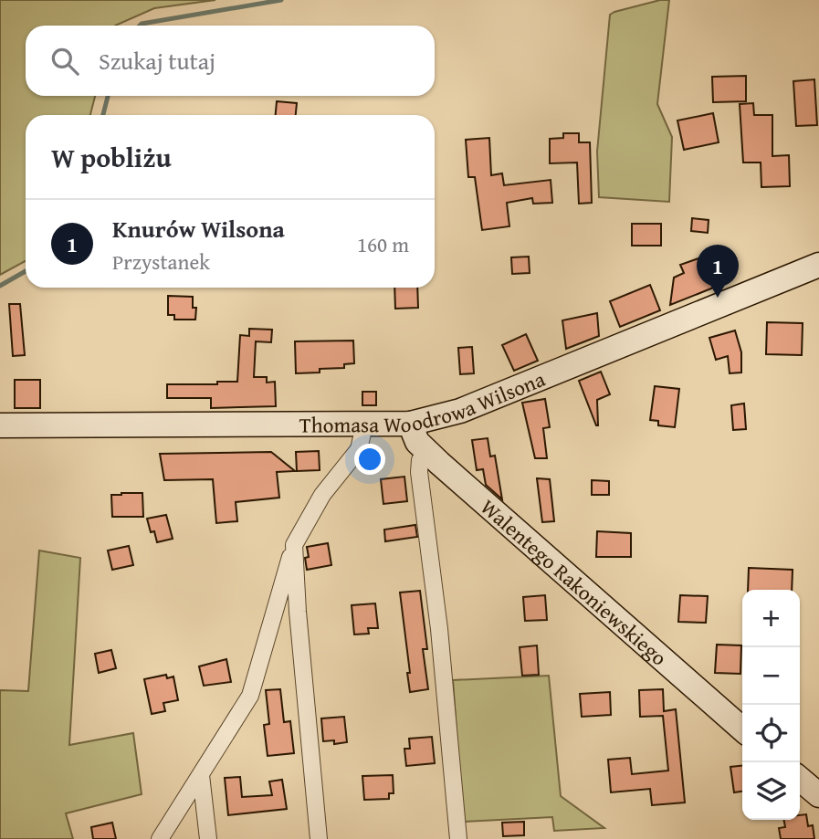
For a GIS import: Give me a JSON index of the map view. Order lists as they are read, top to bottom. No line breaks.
{"streets":{"street":["Thomasa Woodrowa Wilsona","Walentego Rakoniewskiego"]},"crossings":[["Thomasa Woodrowa Wilsona","Walentego Rakoniewskiego"]],"page":{"search":"Szukaj tutaj","heading":"W pobliżu","list":[{"mark":"1","name":"Knurów Wilsona","note":"Przystanek","value":"160 m"}],"pins":"1","map_buttons":["+","−"]}}
